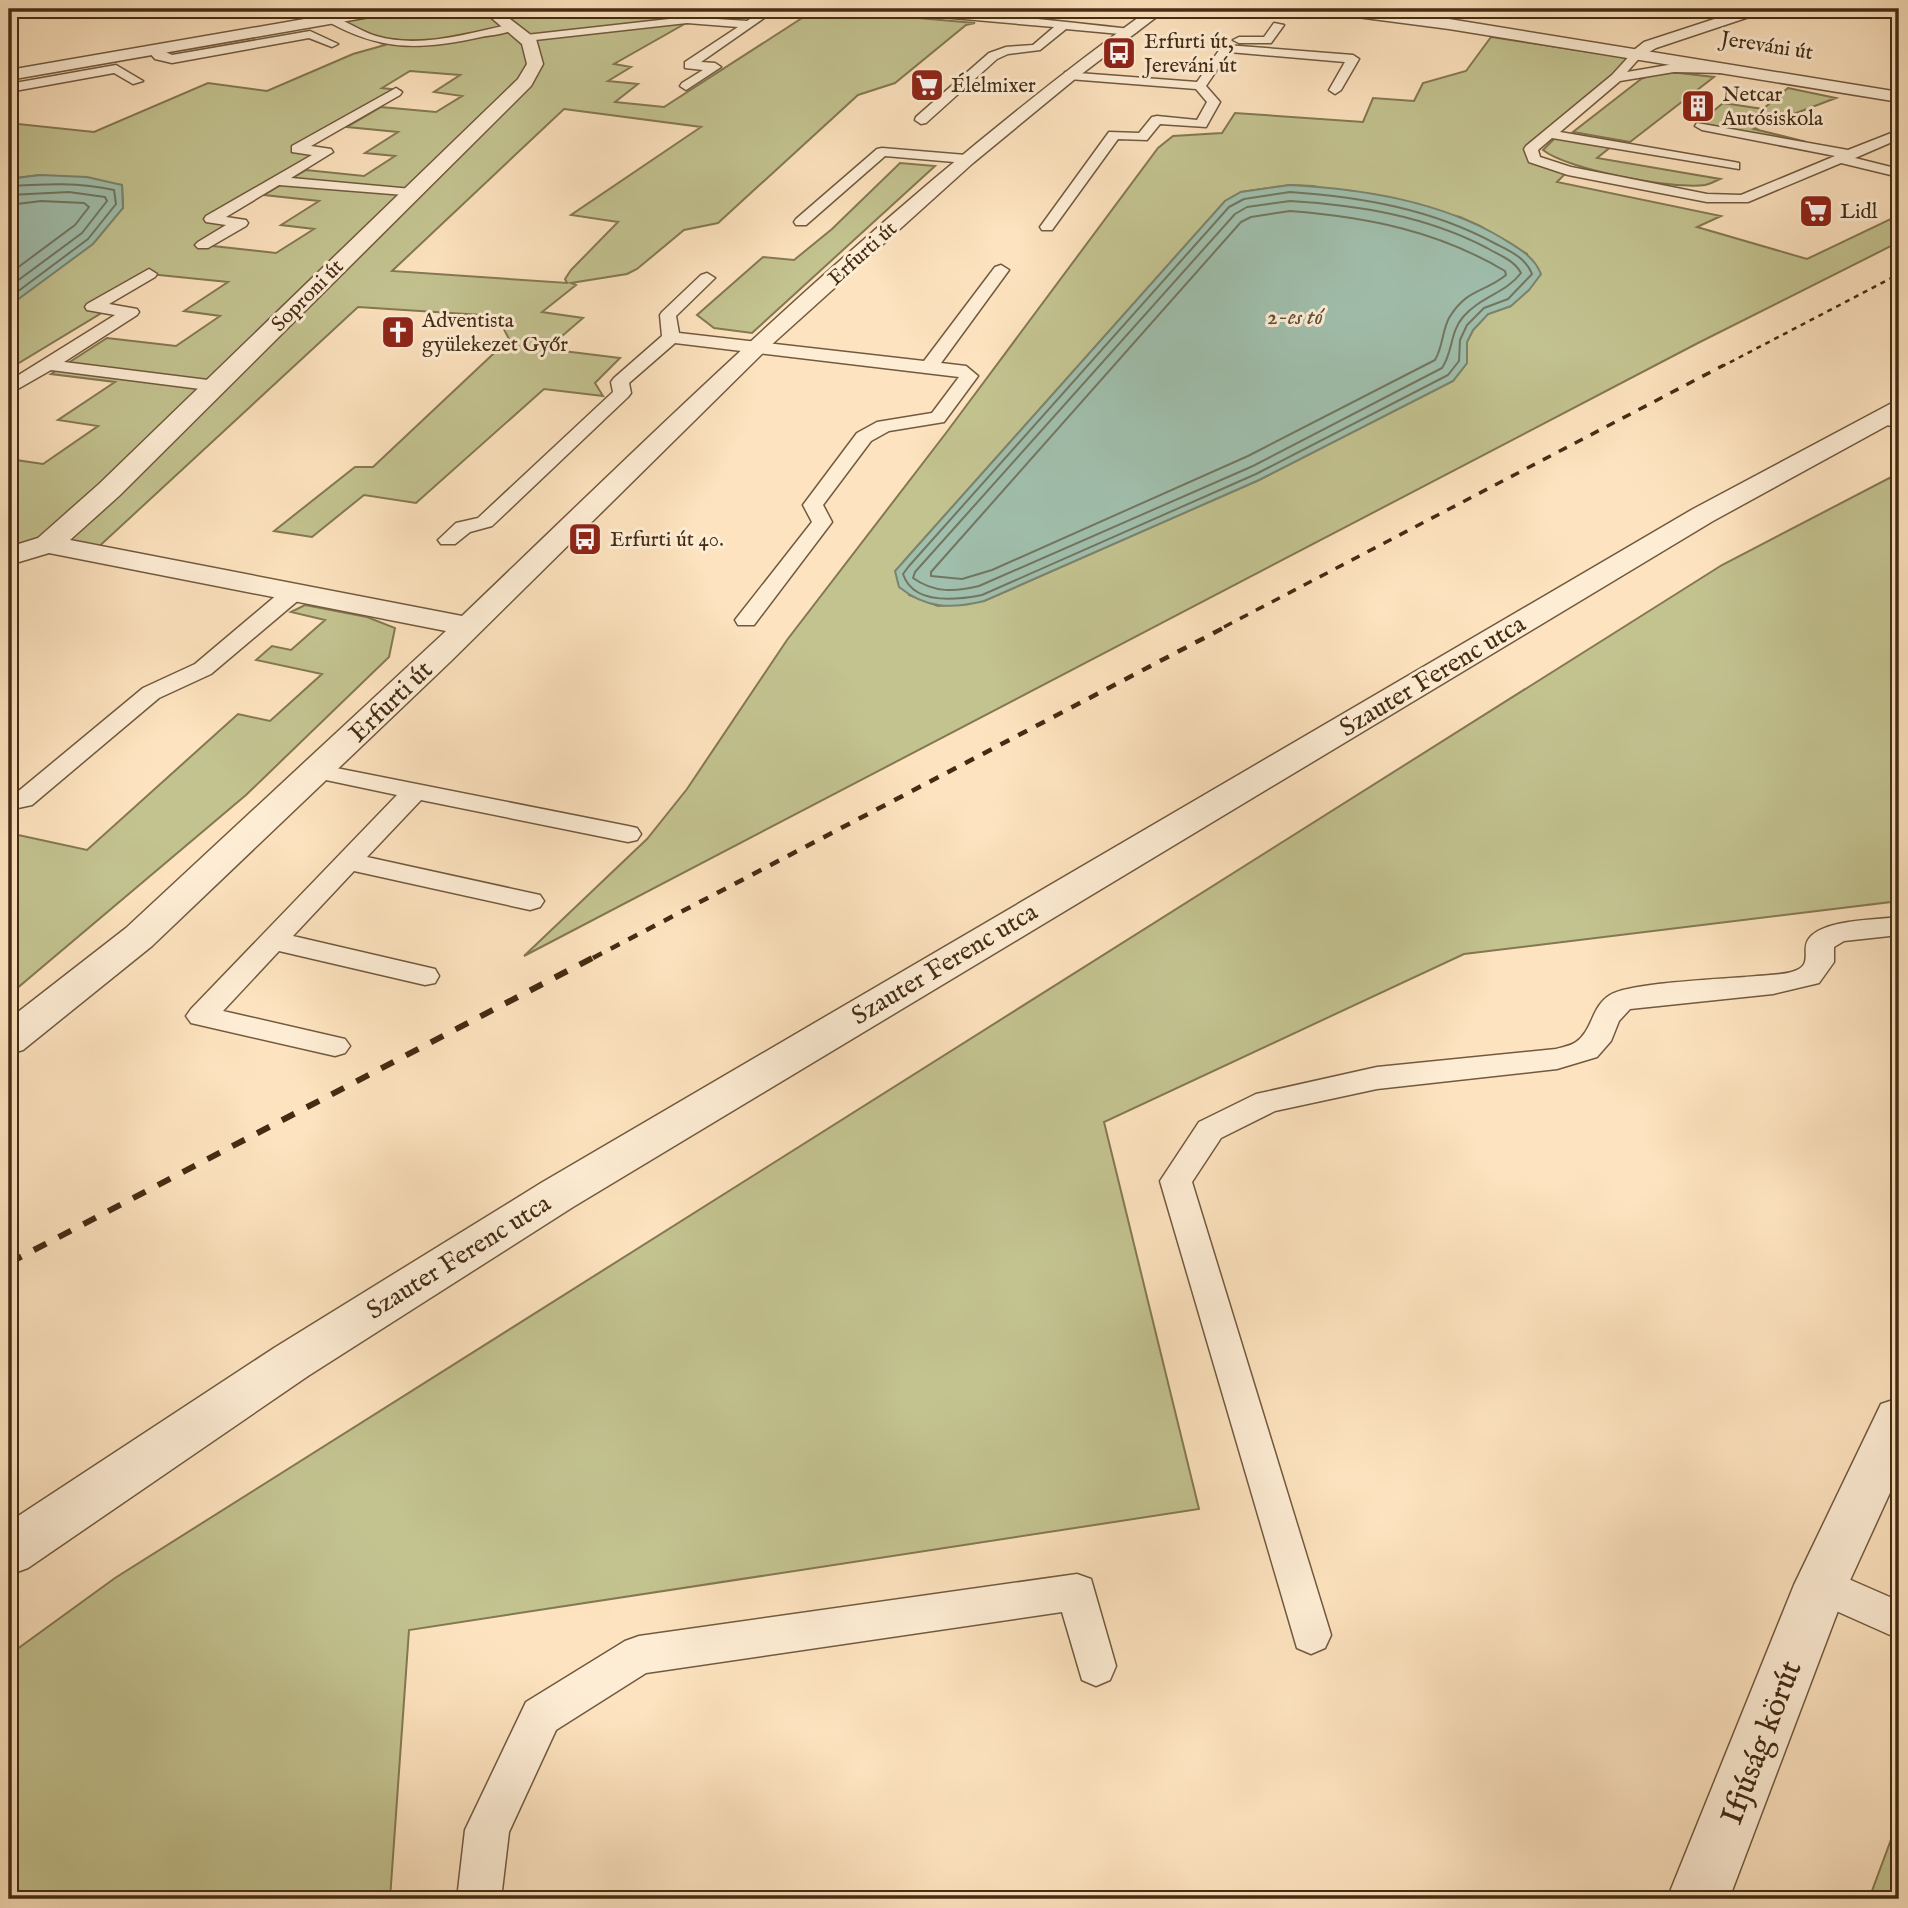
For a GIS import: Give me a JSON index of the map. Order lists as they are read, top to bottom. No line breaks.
{"streets":{"street":["Jereváni út","Erfurti út","Soproni út","Szauter Ferenc utca","Ifjúság körút"]},"water":["2-es tó"],"places":{"bus stop":["Erfurti út, Jereváni út","Erfurti út 40."],"supermarket":["Élelmixer","Lidl"],"building":["Netcar Autósiskola"],"church":["Adventista gyülekezet Győr"]}}
